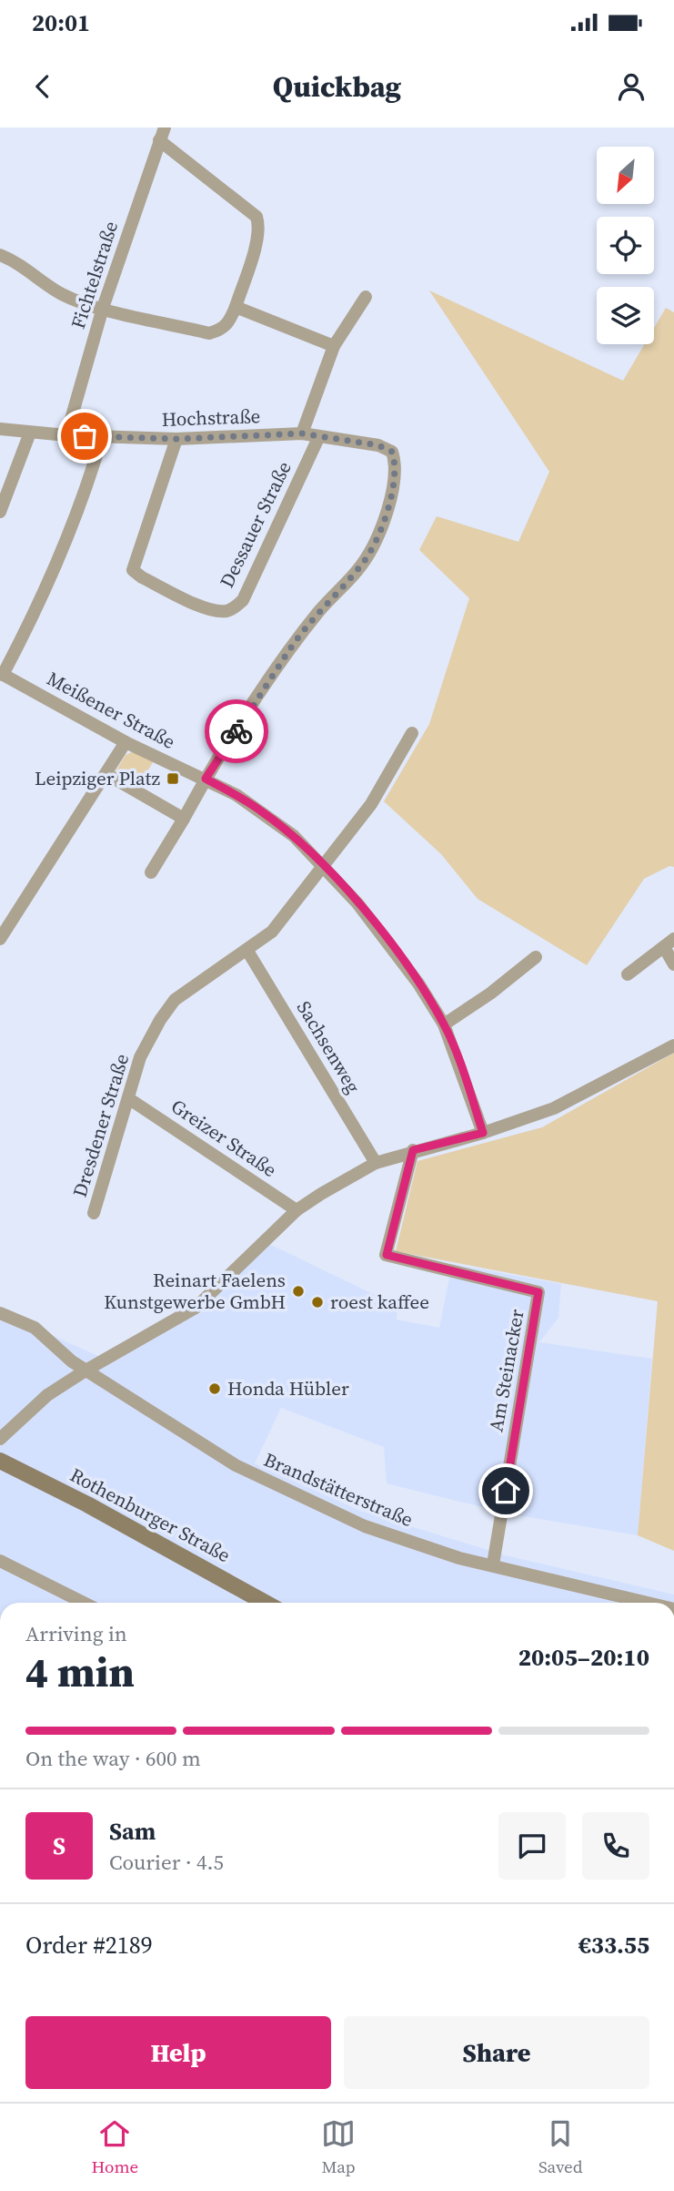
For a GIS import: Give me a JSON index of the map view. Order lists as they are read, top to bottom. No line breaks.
{"streets":{"main road":["Rothenburger Straße"],"street":["Fichtelstraße","Hochstraße","Dessauer Straße","Meißener Straße","Sachsenweg","Dresdener Straße","Greizer Straße","Am Steinacker","Brandstätterstraße"]},"crossings":[["Fichtelstraße","Hochstraße"],["Hochstraße","Dessauer Straße"],["Hochstraße","Meißener Straße"],["Meißener Straße","Dresdener Straße"],["Sachsenweg","Dresdener Straße"],["Dresdener Straße","Greizer Straße"],["Am Steinacker","Brandstätterstraße"]],"places":{"transit":["Leipziger Platz"],"other":["Reinart Faelens Kunstgewerbe GmbH","roest kaffee","Honda Hübler"]},"north":"bottom left","page":{"status":"20:01","header":"Quickbag","heading":["4 min","Arriving in","20:05–20:10"],"panel":["Sam","Courier · 4.5","Order #2189","€33.55"],"bar":"On the way · 600 m","round":"S","buttons":["Help","Share"],"tabs":["Home","Map","Saved"]}}
